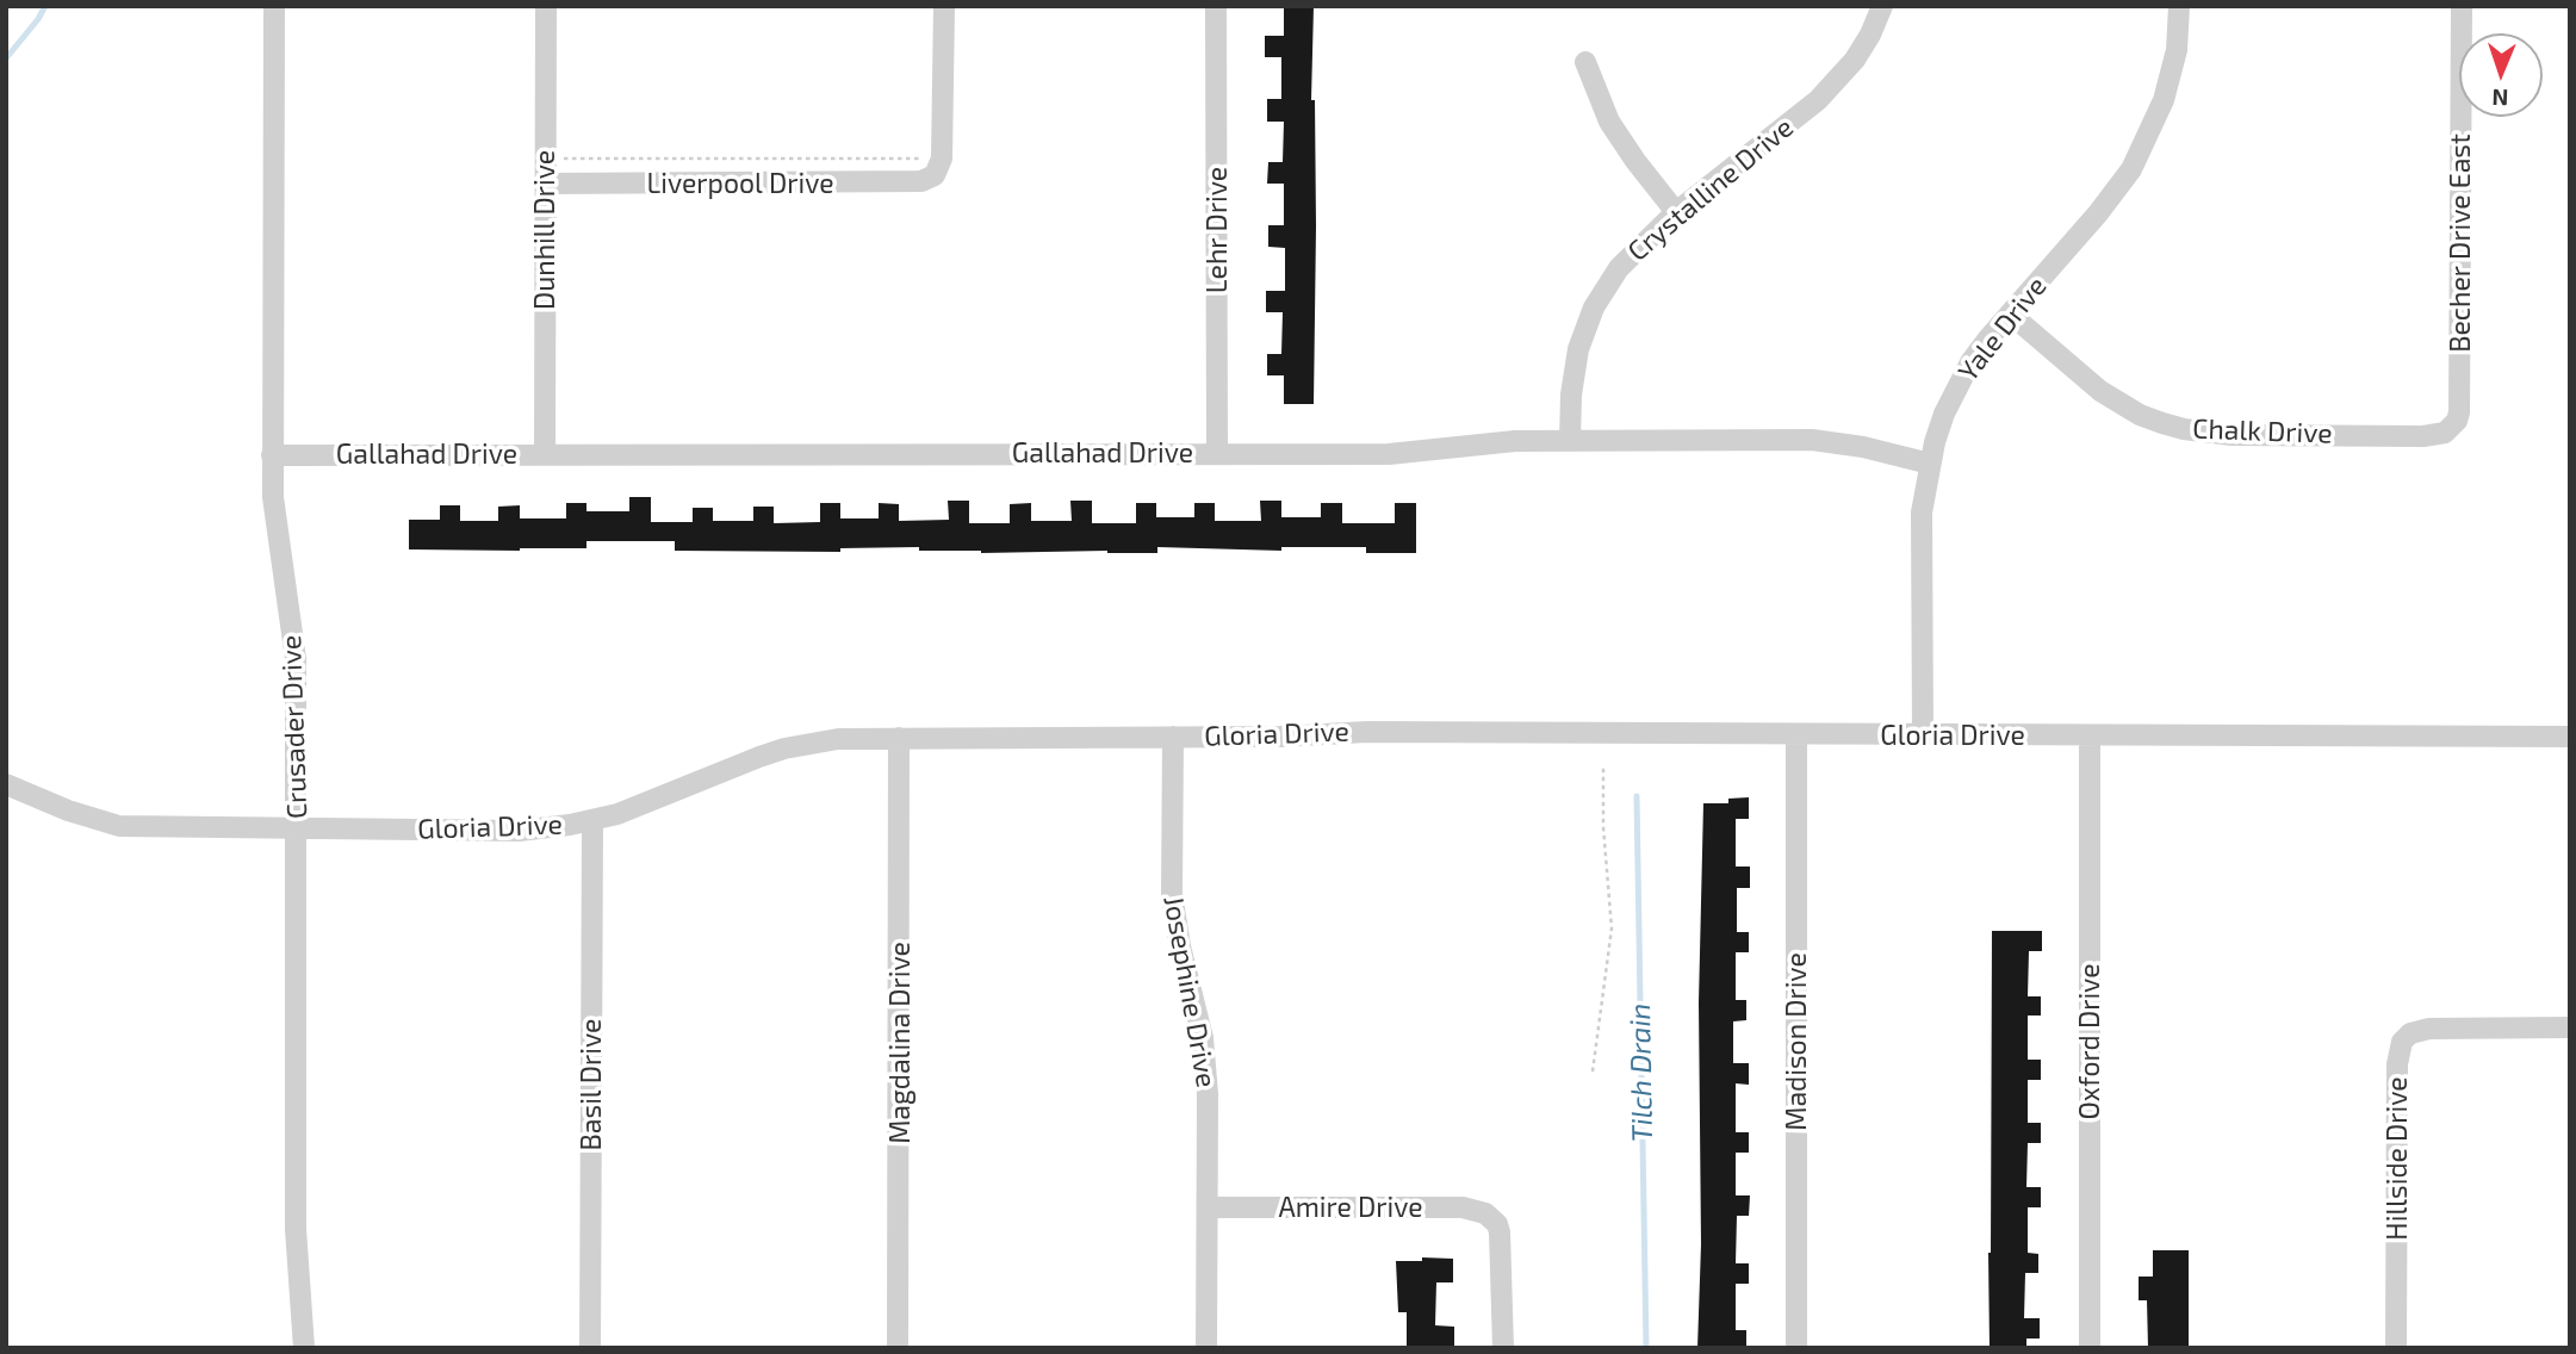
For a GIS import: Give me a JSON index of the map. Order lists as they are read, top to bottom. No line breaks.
{"streets":{"street":["Liverpool Drive","Crystalline Drive","Dunhill Drive","Lehr Drive","Becher Drive East","Yale Drive","Chalk Drive","Gallahad Drive","Crusader Drive","Gloria Drive","Josephine Drive","Madison Drive","Oxford Drive","Magdalina Drive","Basil Drive","Hillside Drive","Amire Drive"]},"crossings":[["Liverpool Drive","Dunhill Drive"],["Crystalline Drive","Gallahad Drive"],["Dunhill Drive","Gallahad Drive"],["Lehr Drive","Gallahad Drive"],["Becher Drive East","Chalk Drive"],["Yale Drive","Chalk Drive"],["Yale Drive","Gallahad Drive"],["Yale Drive","Gloria Drive"],["Gallahad Drive","Crusader Drive"],["Crusader Drive","Gloria Drive"],["Gloria Drive","Josephine Drive"],["Gloria Drive","Madison Drive"],["Gloria Drive","Oxford Drive"],["Gloria Drive","Magdalina Drive"],["Gloria Drive","Basil Drive"],["Josephine Drive","Amire Drive"]],"water":["Tilch Drain"],"north":"bottom"}
